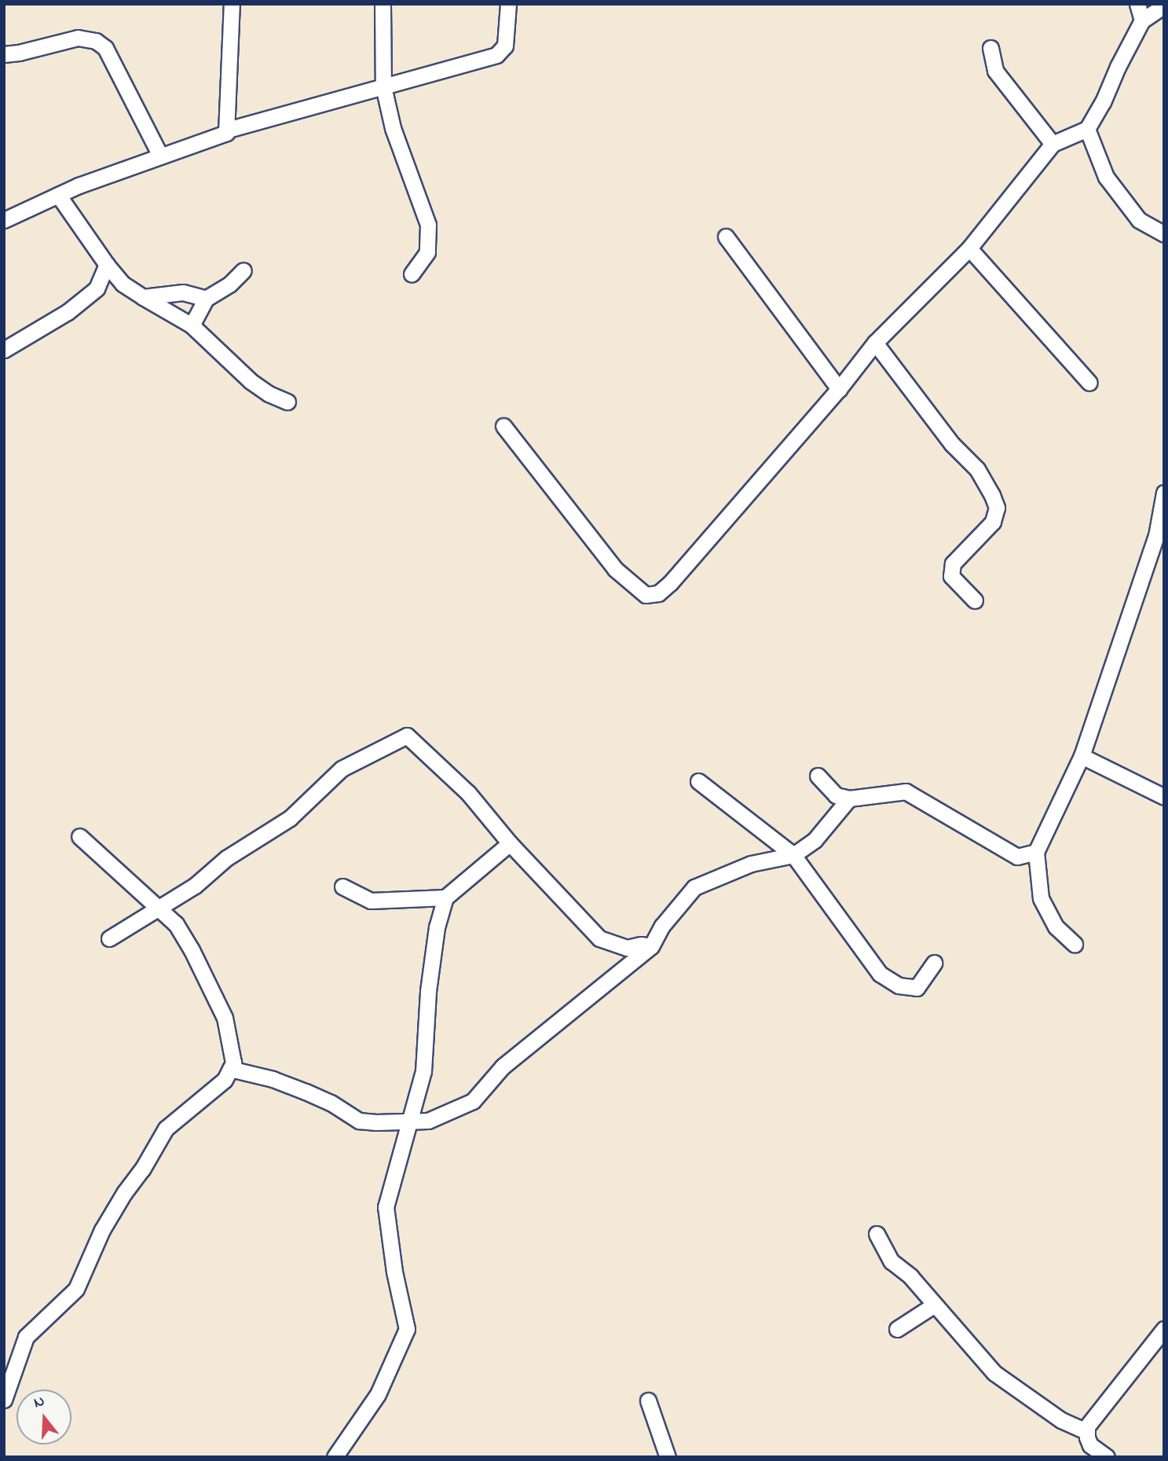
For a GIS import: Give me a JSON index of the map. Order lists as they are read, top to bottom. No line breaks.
{"north":"top"}
